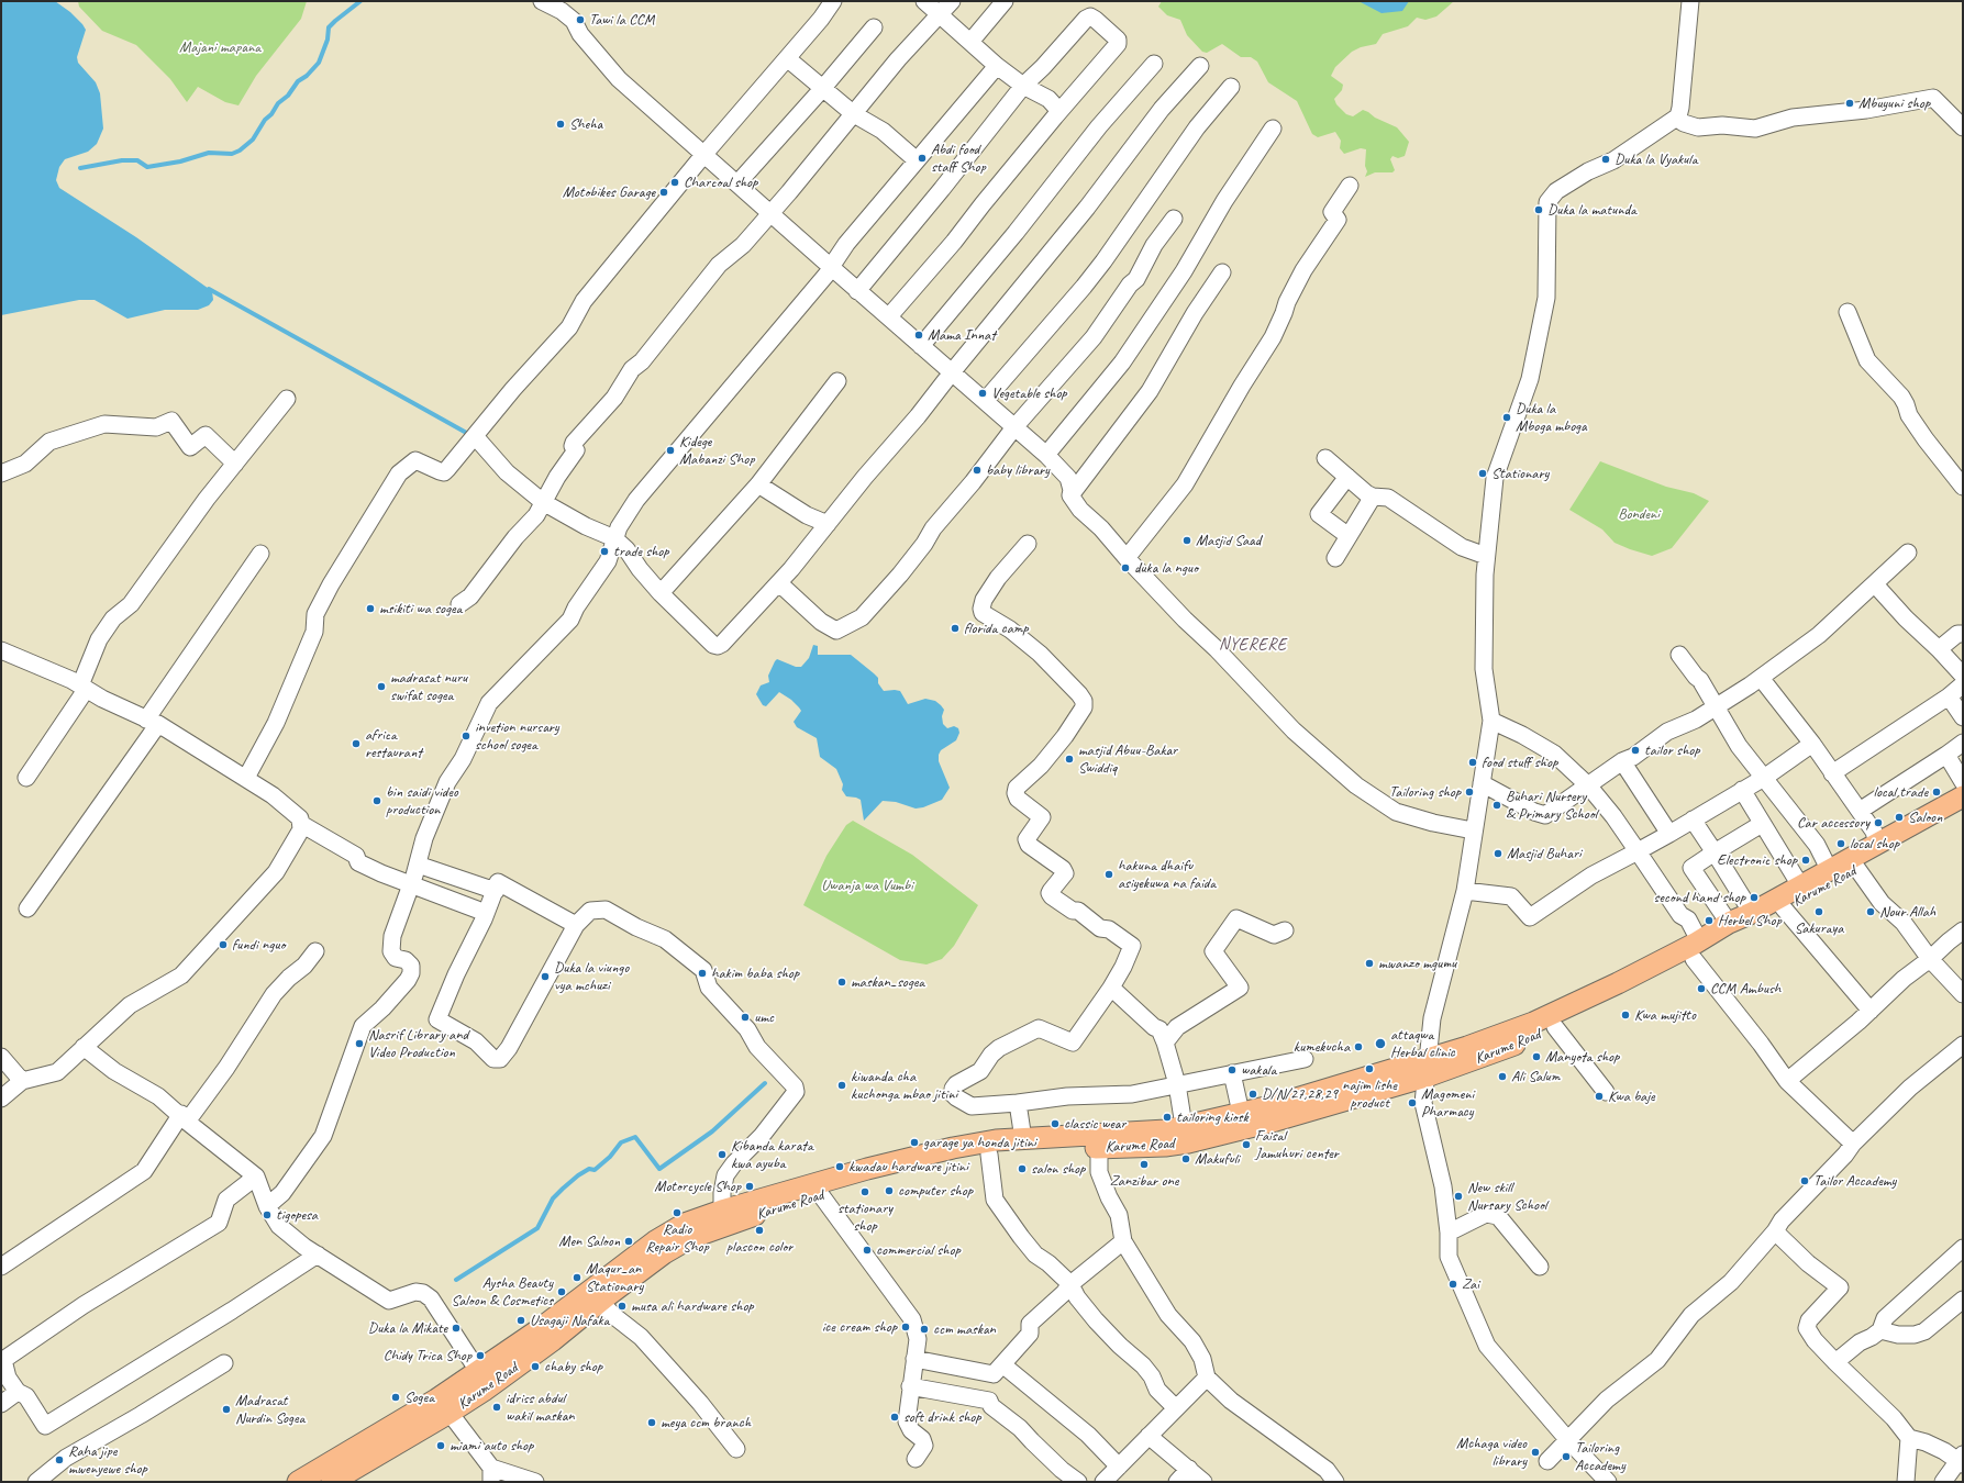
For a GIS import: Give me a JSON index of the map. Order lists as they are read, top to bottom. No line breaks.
{"streets":{"main road":["Karume Road"]},"districts":["NYERERE"],"parks":["Majani mapana","Bondeni","Uwanja wa Vumbi"],"places":["Tawi la CCM","Mbuyuni shop","Sheha","Abdi food staff Shop","Duka la Vyakula","Charcoal shop","Motobikes Garage","Duka la matunda","Mama Innat","Vegetable shop","Duka la Mboga mboga","Kidege Mabanzi Shop","baby library","Stationary","Masjid Saad","trade shop","duka la nguo","msikiti wa sogea","florida camp","madrasat nuru swifat sogea","invetion nursary school sogea","africa restaurant","tailor shop","masjid Abuu-Bakar Swiddiq","food stuff shop","Tailoring shop","local trade","bin saidi video production","Buhari Nursery & Primary School","Saloon","Car accessory","local shop","Masjid Buhari","Electronic shop","hakuna dhaifu asiyekuwa na faida","second hand shop","Sakuraya","Nour Allah","Herbel Shop","fundi nguo","mwanzo mgumu","hakim baba shop","Duka la viungo vya mchuzi","maskan_sogea","CCM Ambush","Kwa mujitto","umc","Nasrif Library and Video Production","attaqwa Herbal clinic","kumekucha","Manyota shop","najim lishe product","wakala","Ali Salum","kiwanda cha kuchonga mbao jitini","D/N/27,28,29","Kwa baje","Magomeni Pharmacy","tailoring kiosk","classic wear","garage ya honda jitini","Faisal Jamuhuri center","Kibanda karata kwa ayuba","Makufuli","Zanzibar one","kwadau hardware jitini","salon shop","Tailor Accademy","Motorcycle Shop","computer shop","stationary shop","New skill Nursary School","Radio Repair Shop","tigopesa","plascon color","Men Saloon","commercial shop","Maqur_an Stationary","Zai","Aysha Beauty Saloon & Cosmetics","musa ali hardware shop","Usagaji Nafaka","ice cream shop","Duka la Mikate","ccm maskan","Chidy Trica Shop","chaby shop","Sogea","idriss abdul wakil maskan","Madrasat Nurdin Sogea","soft drink shop","meya ccm branch","miami auto shop","Mchaga video library","Tailoring Accademy","Raha jipe mwenyewe shop"]}
